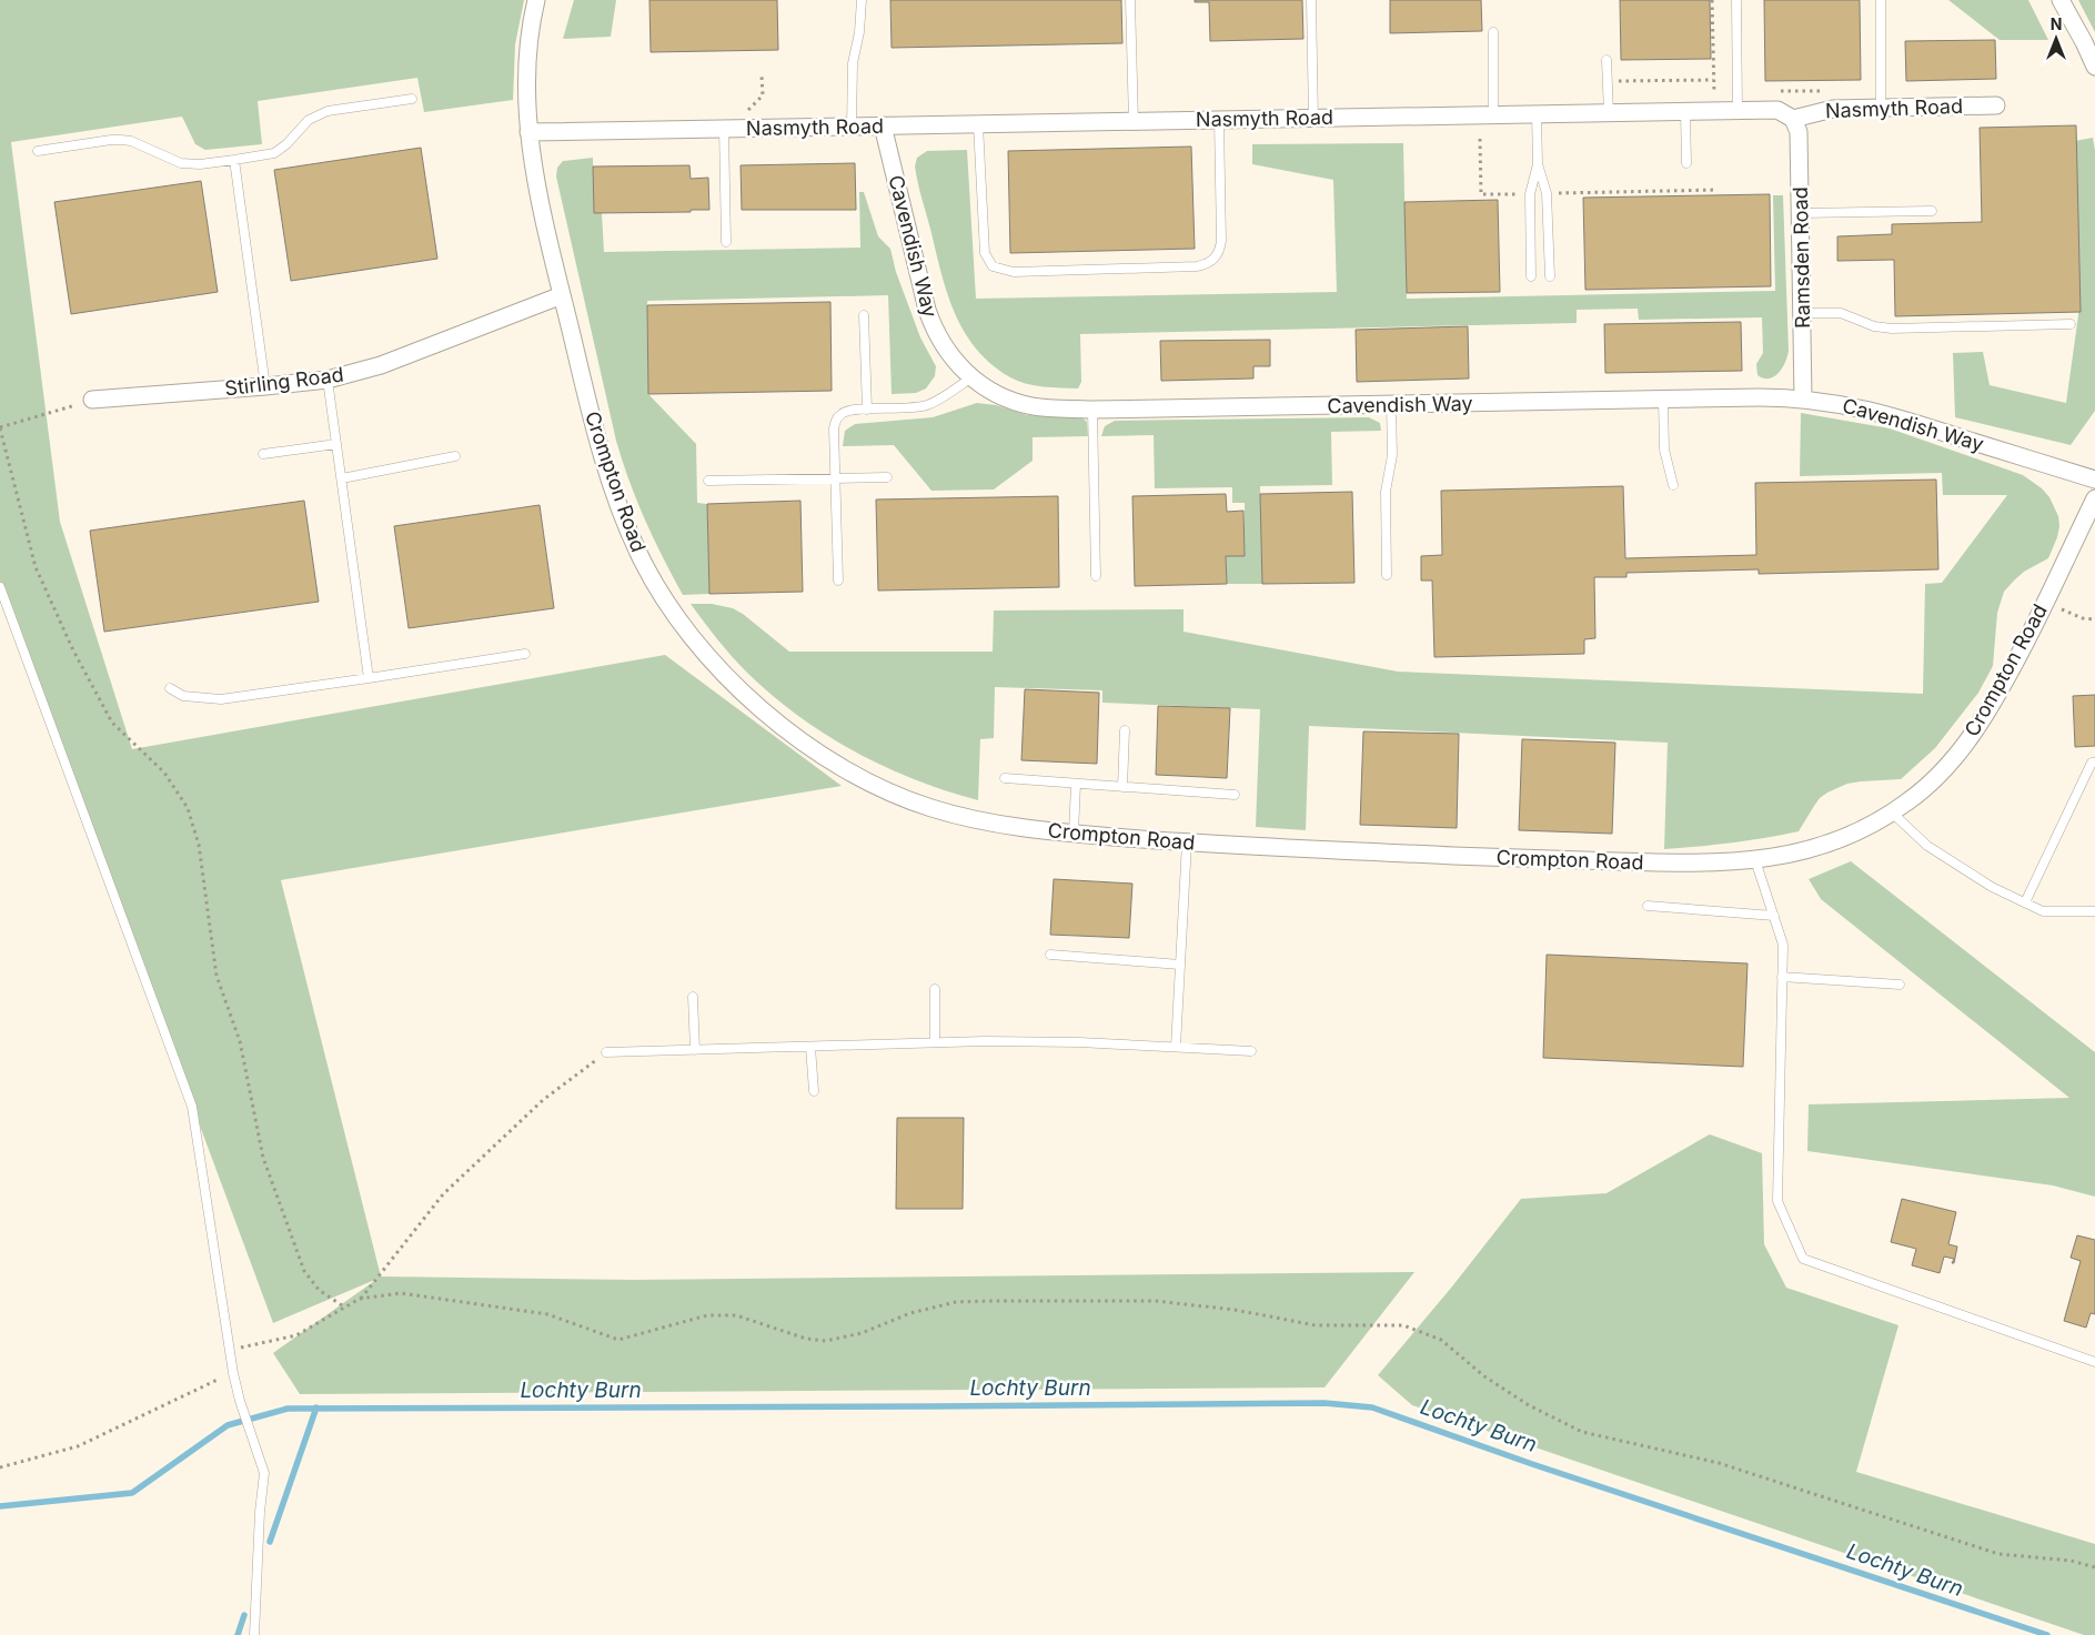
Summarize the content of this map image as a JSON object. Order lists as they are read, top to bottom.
{
  "streets": {
    "street": [
      "Nasmyth Road",
      "Cavendish Way",
      "Ramsden Road",
      "Stirling Road",
      "Crompton Road"
    ]
  },
  "crossings": [
    ["Nasmyth Road", "Cavendish Way"],
    ["Nasmyth Road", "Ramsden Road"],
    ["Nasmyth Road", "Crompton Road"],
    ["Cavendish Way", "Ramsden Road"],
    ["Stirling Road", "Crompton Road"]
  ],
  "water": ["Lochty Burn"],
  "north": "top"
}
